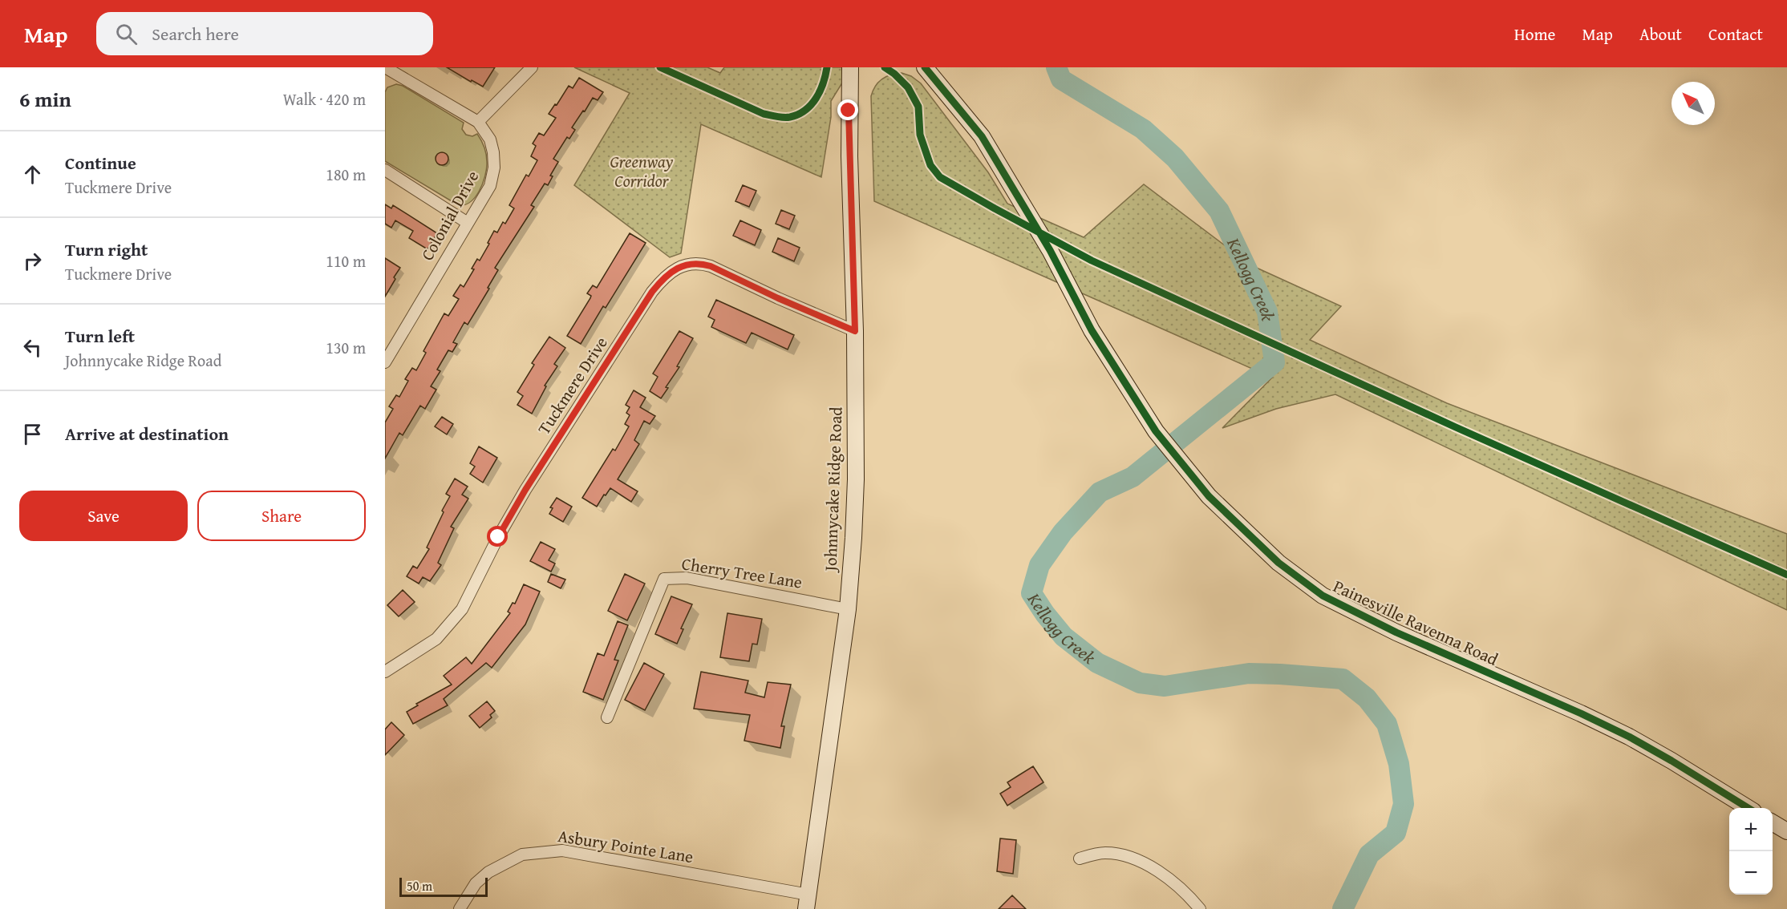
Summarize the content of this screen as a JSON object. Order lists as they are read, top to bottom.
{
  "streets": {
    "street": [
      "Colonial Drive",
      "Tuckmere Drive",
      "Johnnycake Ridge Road",
      "Cherry Tree Lane",
      "Painesville Ravenna Road",
      "Asbury Pointe Lane"
    ]
  },
  "crossings": [
    ["Tuckmere Drive", "Johnnycake Ridge Road"],
    ["Johnnycake Ridge Road", "Cherry Tree Lane"],
    ["Johnnycake Ridge Road", "Asbury Pointe Lane"]
  ],
  "water": ["Kellogg Creek"],
  "parks": ["Greenway Corridor"],
  "scale_bar": "50 m",
  "north": "top left",
  "page": {
    "header": "Map",
    "search": "Search here",
    "nav": [
      "Home",
      "Map",
      "About",
      "Contact"
    ],
    "heading": ["6 min", "Walk · 420 m"],
    "list": [
      ["Continue", "Tuckmere Drive", "180 m"],
      ["Turn right", "Tuckmere Drive", "110 m"],
      ["Turn left", "Johnnycake Ridge Road", "130 m"],
      "Arrive at destination"
    ],
    "buttons": ["Save", "Share"],
    "map_buttons": ["+", "−"],
    "scale": "50 m"
  }
}
